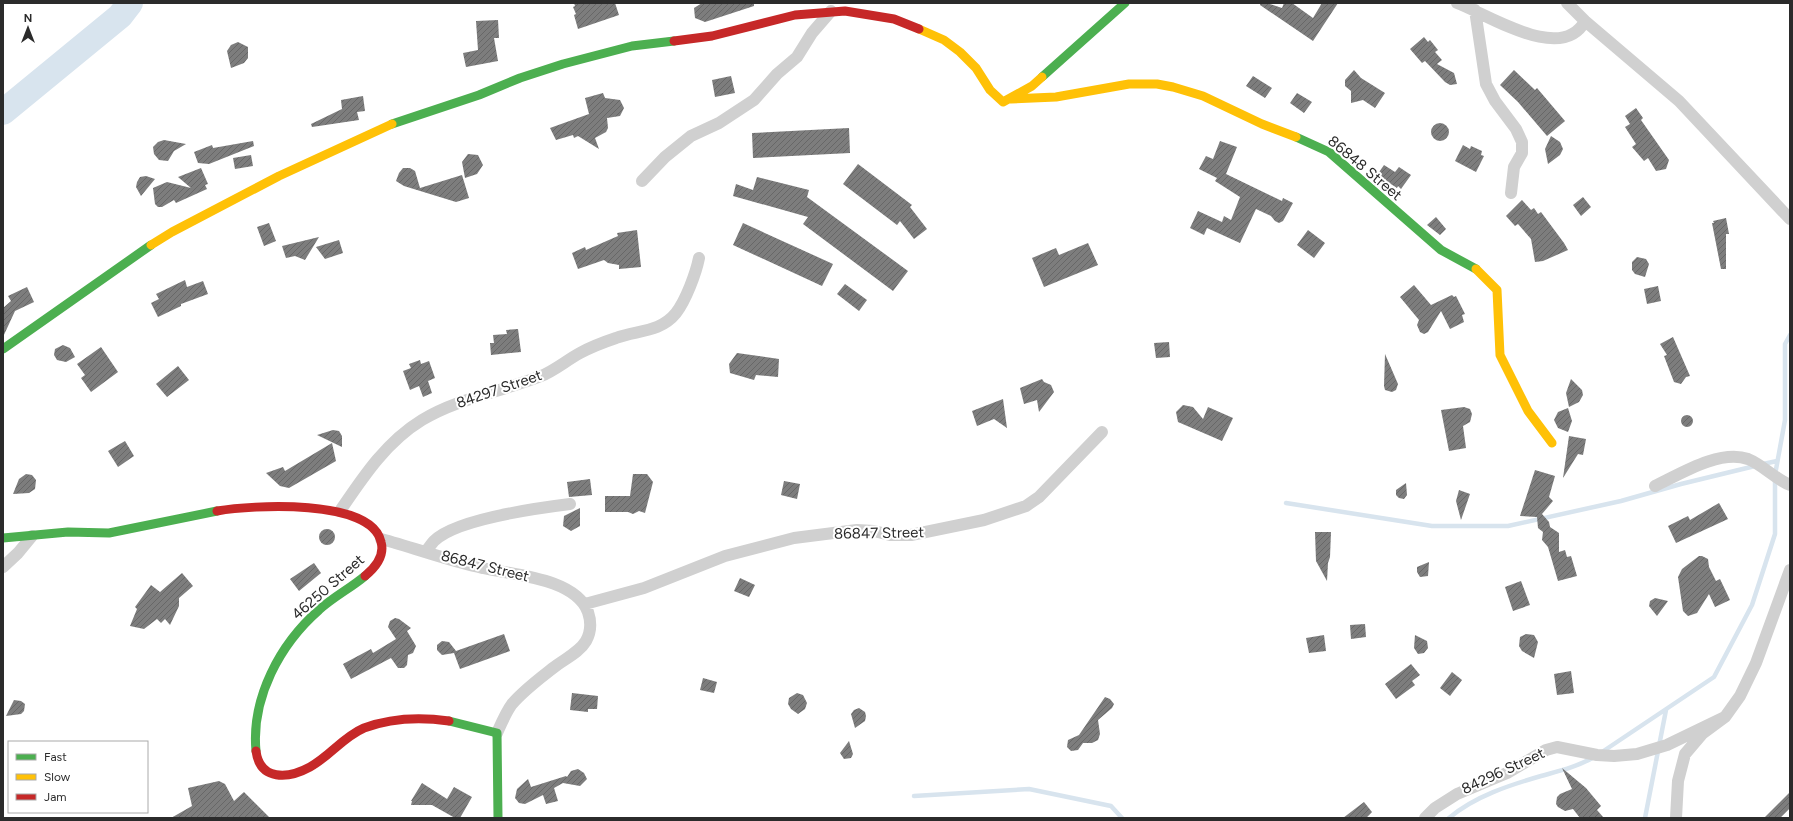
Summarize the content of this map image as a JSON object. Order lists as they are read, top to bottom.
{
  "streets": {
    "street": [
      "86848 Street",
      "84297 Street",
      "86847 Street",
      "46250 Street",
      "84296 Street"
    ]
  },
  "crossings": [
    ["86847 Street", "46250 Street"]
  ],
  "legend": ["Fast", "Slow", "Jam"],
  "north": "top"
}
